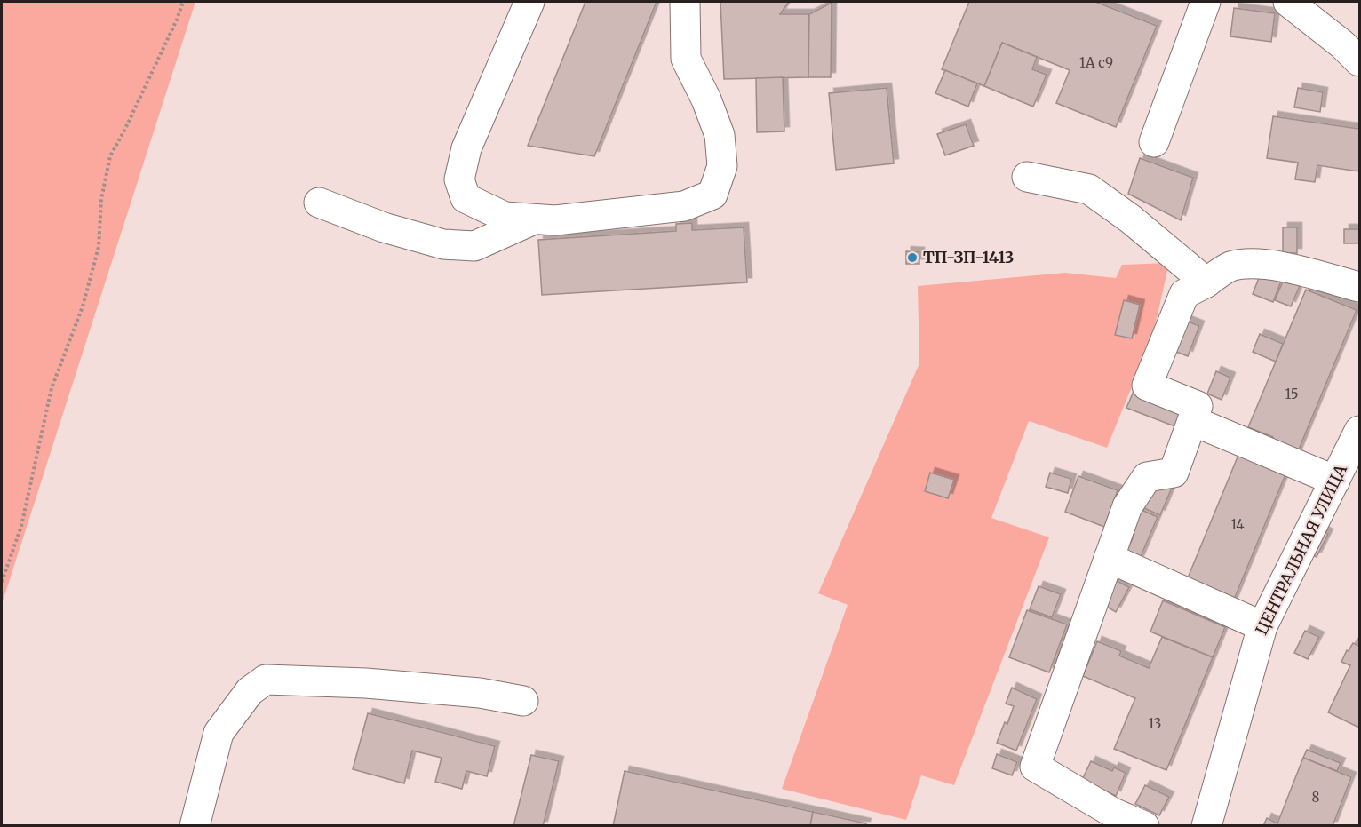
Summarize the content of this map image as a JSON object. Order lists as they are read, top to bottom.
{
  "streets": {
    "street": ["ЦЕНТРАЛЬНАЯ УЛИЦА"]
  },
  "places": ["ТП-ЗП-1413"],
  "house_numbers": [
    "1А с9",
    "15",
    "14",
    "13",
    "8"
  ]
}
